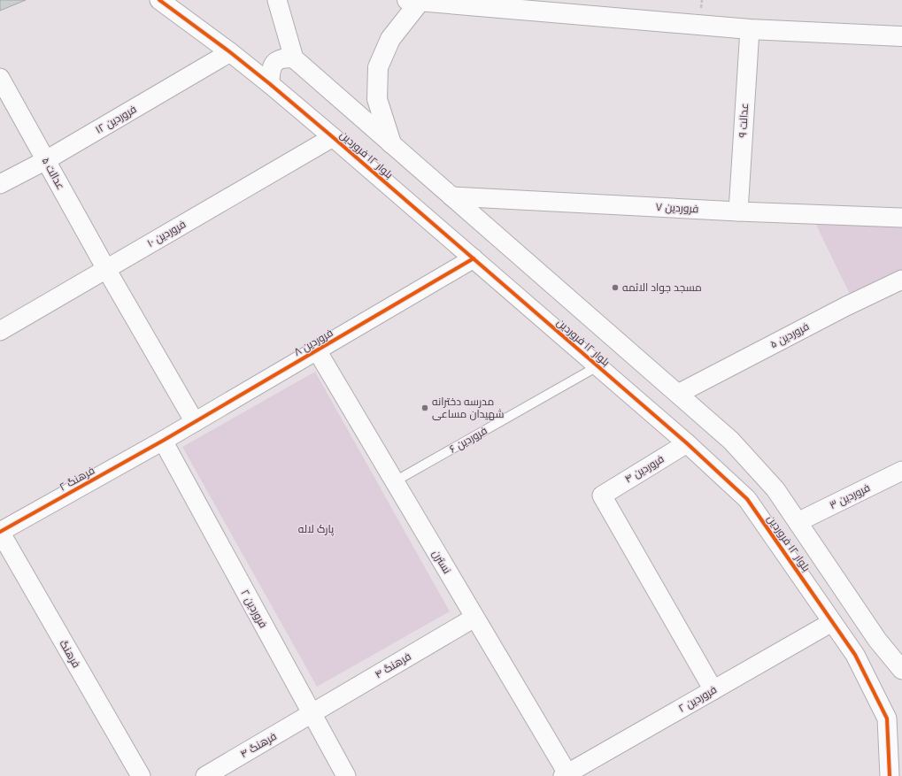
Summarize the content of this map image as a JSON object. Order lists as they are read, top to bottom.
{
  "streets": {
    "street": [
      "فروردین ۱۲",
      "عدالت ۹",
      "بلوار ۱۲ فروردین",
      "عدالت ۵",
      "فروردین ۷",
      "فروردین ۱۰",
      "فروردین ۵",
      "فروردین ۸",
      "فروردین ۴",
      "فرهنگ ۲",
      "فروردین ۳",
      "نسترن",
      "فروردین ۲",
      "فرهنگ",
      "۴ فرهنگ",
      "فرهنگ ۴"
    ],
    "lane": ["فروردین ۶"]
  },
  "crossings": [
    ["فروردین ۱۲", "بلوار ۱۲ فروردین"],
    ["فروردین ۱۲", "عدالت ۵"],
    ["عدالت ۹", "فروردین ۷"],
    ["بلوار ۱۲ فروردین", "فروردین ۷"],
    ["بلوار ۱۲ فروردین", "فروردین ۱۰"],
    ["بلوار ۱۲ فروردین", "فروردین ۵"],
    ["بلوار ۱۲ فروردین", "فروردین ۸"],
    ["بلوار ۱۲ فروردین", "فروردین ۶"],
    ["بلوار ۱۲ فروردین", "فروردین ۴"],
    ["بلوار ۱۲ فروردین", "فروردین ۳"],
    ["بلوار ۱۲ فروردین", "فروردین ۲"],
    ["عدالت ۵", "فروردین ۱۰"],
    ["عدالت ۵", "فروردین ۸"],
    ["فروردین ۸", "فرهنگ ۲"],
    ["فروردین ۸", "نسترن"],
    ["فروردین ۸", "فروردین ۲"],
    ["فروردین ۶", "نسترن"],
    ["فروردین ۴", "فروردین ۲"],
    ["فرهنگ ۲", "فروردین ۲"],
    ["فرهنگ ۲", "فرهنگ"],
    ["نسترن", "فروردین ۲"],
    ["نسترن", "۴ فرهنگ"],
    ["فروردین ۲", "۴ فرهنگ"],
    ["فروردین ۲", "فرهنگ ۴"],
    ["۴ فرهنگ", "فرهنگ ۴"]
  ],
  "parks": ["پارک لاله"],
  "places": ["مسجد جواد الائمه", "مدرسه دخترانه شهیدان مساعی"]
}
